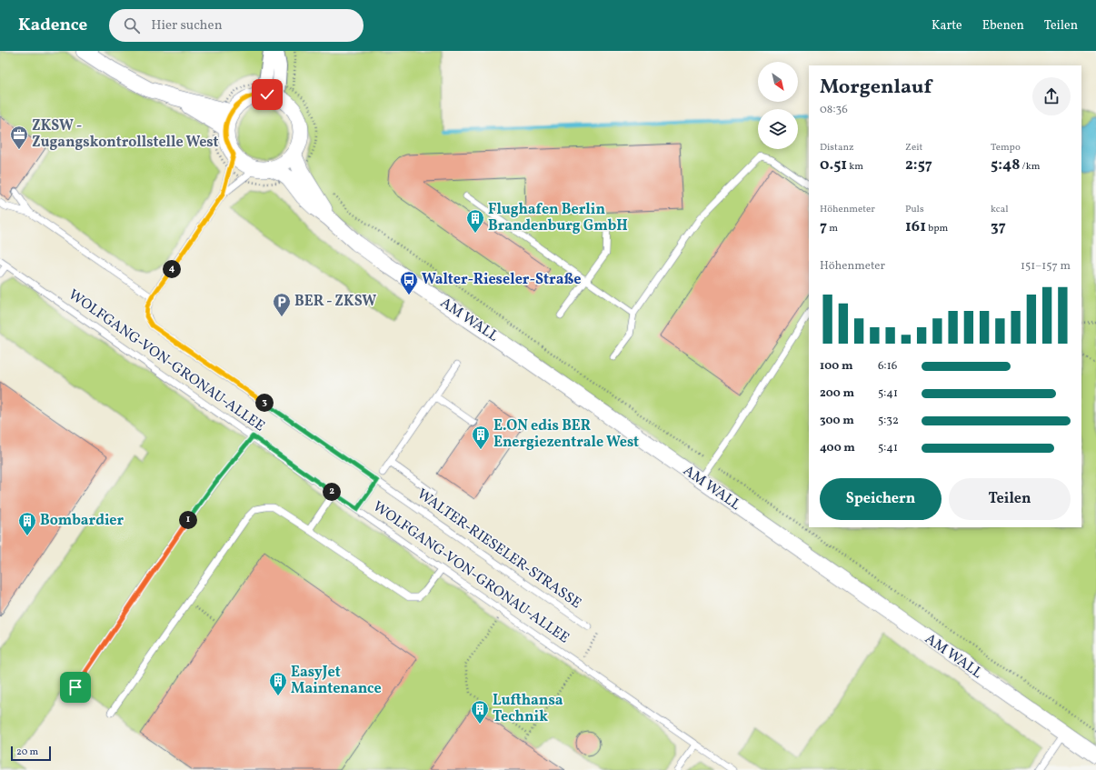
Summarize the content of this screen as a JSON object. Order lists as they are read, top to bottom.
{
  "streets": {
    "street": ["AM WALL"],
    "lane": ["WOLFGANG-VON-GRONAU-ALLEE", "WALTER-RIESELER-STRASSE"]
  },
  "crossings": [
    ["AM WALL", "WALTER-RIESELER-STRASSE"]
  ],
  "places": {
    "office": ["ZKSW - Zugangskontrollstelle West"],
    "building": [
      "Flughafen Berlin Brandenburg GmbH",
      "E.ON edis BER Energiezentrale West",
      "Bombardier",
      "EasyJet Maintenance",
      "Lufthansa Technik"
    ],
    "bus stop": ["Walter-Rieseler-Straße"],
    "parking": ["BER - ZKSW"]
  },
  "scale_bar": "20 m",
  "north": "bottom right",
  "page": {
    "header": "Kadence",
    "search": "Hier suchen",
    "nav": ["Karte", "Ebenen", "Teilen"],
    "heading": ["Morgenlauf", "08:36"],
    "stats": [
      ["Distanz", "0.51 km"],
      ["Zeit", "2:57"],
      ["Tempo", "5:48 /km"],
      ["Höhenmeter", "7 m"],
      ["Puls", "161 bpm"],
      ["kcal", "37"]
    ],
    "chart": ["Höhenmeter", "151–157 m"],
    "pins": [
      "4",
      "3",
      "2",
      "1"
    ],
    "list": [
      {
        "name": "100 m",
        "note": "6:16"
      },
      {
        "name": "200 m",
        "note": "5:41"
      },
      {
        "name": "300 m",
        "note": "5:32"
      },
      {
        "name": "400 m",
        "note": "5:41"
      }
    ],
    "buttons": ["Speichern", "Teilen"],
    "scale": "20 m"
  }
}
